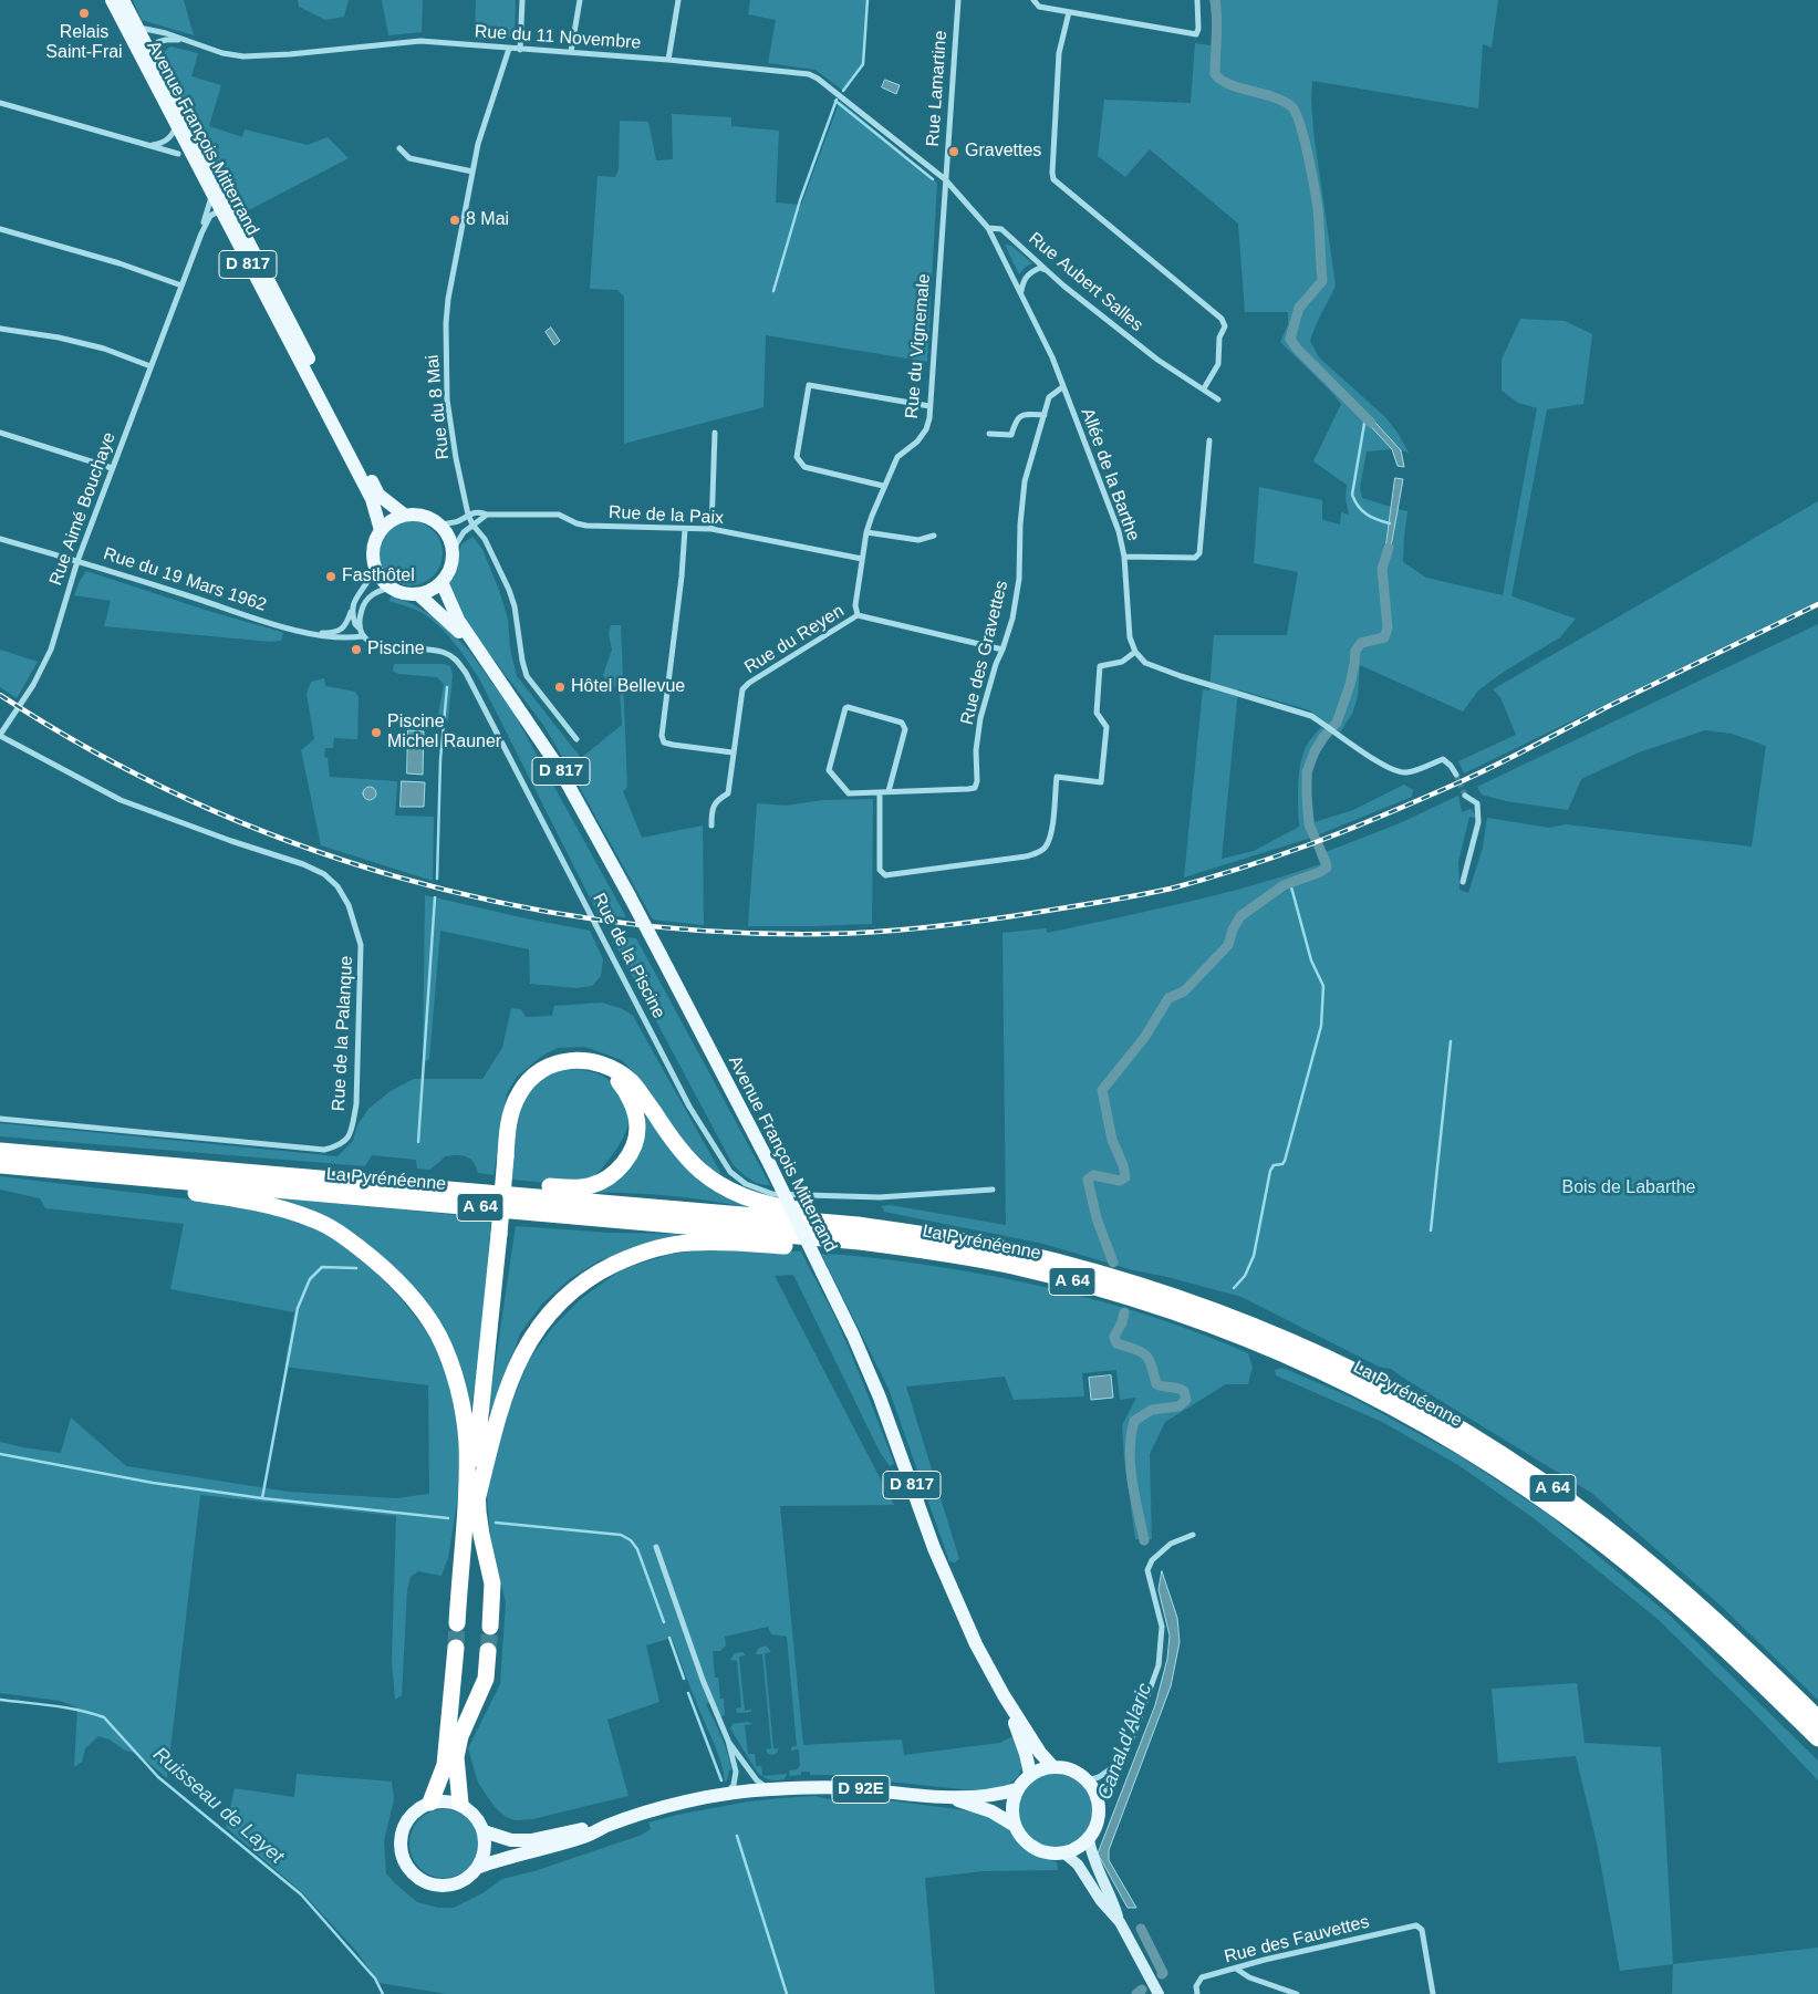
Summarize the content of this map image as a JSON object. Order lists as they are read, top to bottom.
{
  "streets": {
    "highway": ["La Pyrénéenne", "A 64"],
    "main road": ["Avenue François Mitterrand", "D 817", "D 92E"],
    "street": [
      "Rue du 11 Novembre",
      "Rue Lamartine",
      "Rue Aubert Salles",
      "Rue du Vignemale",
      "Rue du 8 Mai",
      "Allée de la Barthe",
      "Rue Aimé Bouchaye",
      "Rue de la Paix",
      "Rue du 19 Mars 1962",
      "Rue du Reyen",
      "Rue des Gravettes",
      "Rue de la Piscine",
      "Rue de la Palanque",
      "Rue des Fauvettes"
    ]
  },
  "crossings": [
    ["Rue du 11 Novembre", "Rue Lamartine"],
    ["Rue du 11 Novembre", "Avenue François Mitterrand"],
    ["Rue du 11 Novembre", "Rue Aubert Salles"],
    ["Rue du 11 Novembre", "Rue du Vignemale"],
    ["Rue du 11 Novembre", "Rue du 8 Mai"],
    ["Rue Lamartine", "Rue Aubert Salles"],
    ["Rue Lamartine", "Rue du Vignemale"],
    ["Avenue François Mitterrand", "Rue Aimé Bouchaye"],
    ["Rue Aubert Salles", "Rue du Vignemale"],
    ["Rue Aubert Salles", "Allée de la Barthe"],
    ["Rue du Vignemale", "Rue de la Paix"],
    ["Rue du Vignemale", "Rue du Reyen"],
    ["Rue du 8 Mai", "Rue de la Paix"],
    ["Allée de la Barthe", "Rue des Gravettes"],
    ["Rue Aimé Bouchaye", "Rue du 19 Mars 1962"],
    ["Rue Aimé Bouchaye", "Rue de la Palanque"],
    ["Rue du 19 Mars 1962", "Rue de la Piscine"],
    ["Rue du Reyen", "Rue des Gravettes"]
  ],
  "water": ["Canal d'Alaric", "Ruisseau de Layet"],
  "parks": ["Bois de Labarthe"],
  "places": [
    "Relais Saint-Frai",
    "Gravettes",
    "8 Mai",
    "Fasthôtel",
    "Piscine",
    "Hôtel Bellevue",
    "Piscine Michel Rauner"
  ]
}
